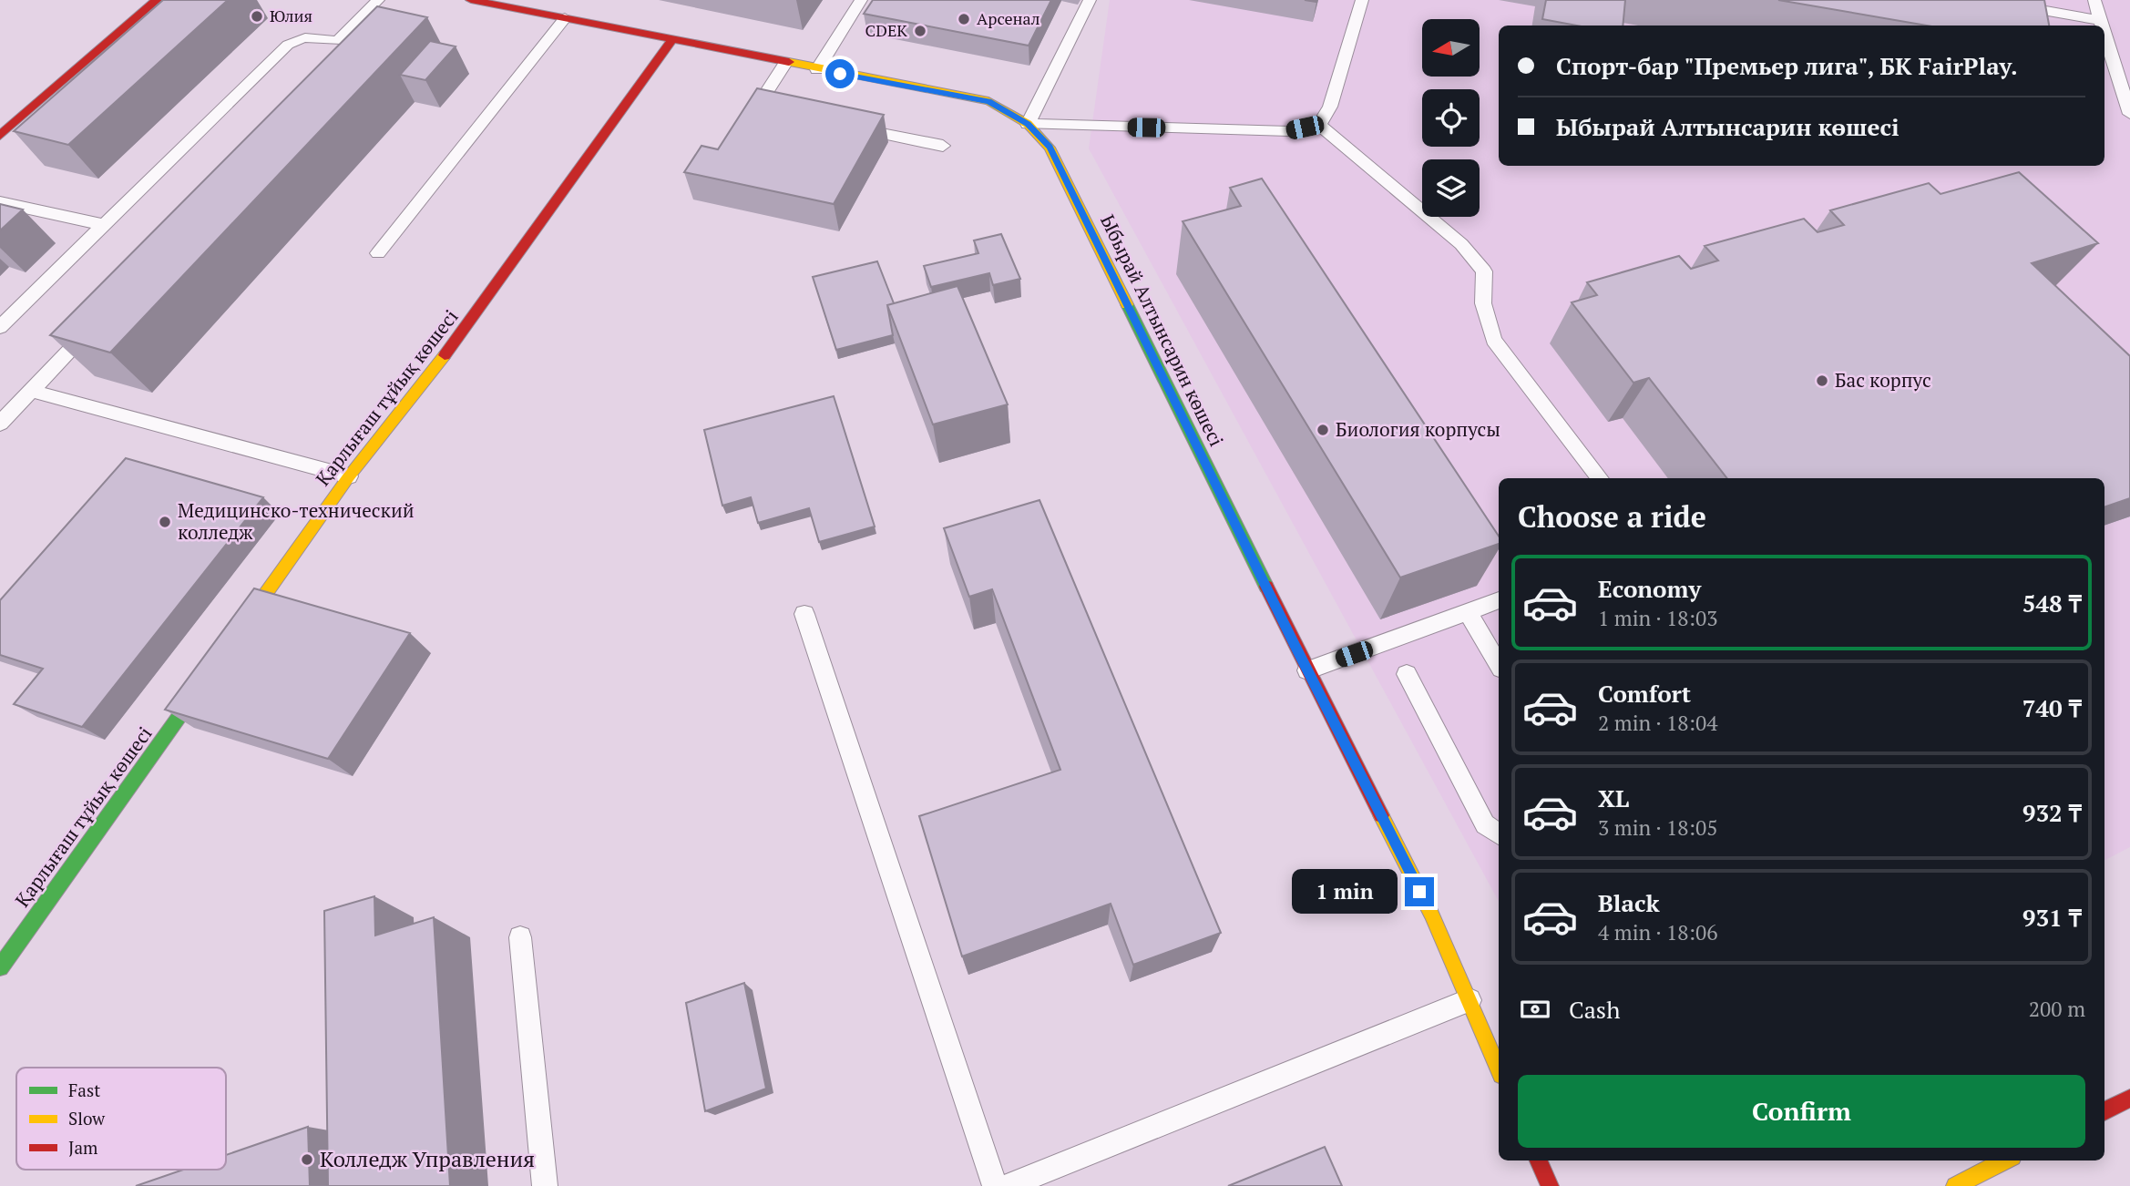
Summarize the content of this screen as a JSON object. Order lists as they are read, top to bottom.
{
  "streets": {
    "street": ["Ыбырай Алтынсарин көшесі", "Қарлығаш тұйық көшесі"]
  },
  "crossings": [
    ["Ыбырай Алтынсарин көшесі", "Қарлығаш тұйық көшесі"]
  ],
  "places": [
    "Юлия",
    "Арсенал",
    "CDEK",
    "Бас корпус",
    "Биология корпусы",
    "Медицинско-технический колледж",
    "Колледж Управления"
  ],
  "legend": ["Fast", "Slow", "Jam"],
  "north": "left",
  "page": {
    "banner": ["Спорт-бар \"Премьер лига\", БК FairPlay.", "Ыбырай Алтынсарин көшесі"],
    "heading": "Choose a ride",
    "list": [
      {
        "name": "Economy",
        "note": "1 min · 18:03",
        "value": "548 ₸"
      },
      {
        "name": "Comfort",
        "note": "2 min · 18:04",
        "value": "740 ₸"
      },
      {
        "name": "XL",
        "note": "3 min · 18:05",
        "value": "932 ₸"
      },
      {
        "name": "Black",
        "note": "4 min · 18:06",
        "value": "931 ₸"
      }
    ],
    "bubble": "1 min",
    "pay": ["Cash", "200 m"],
    "buttons": "Confirm"
  }
}
